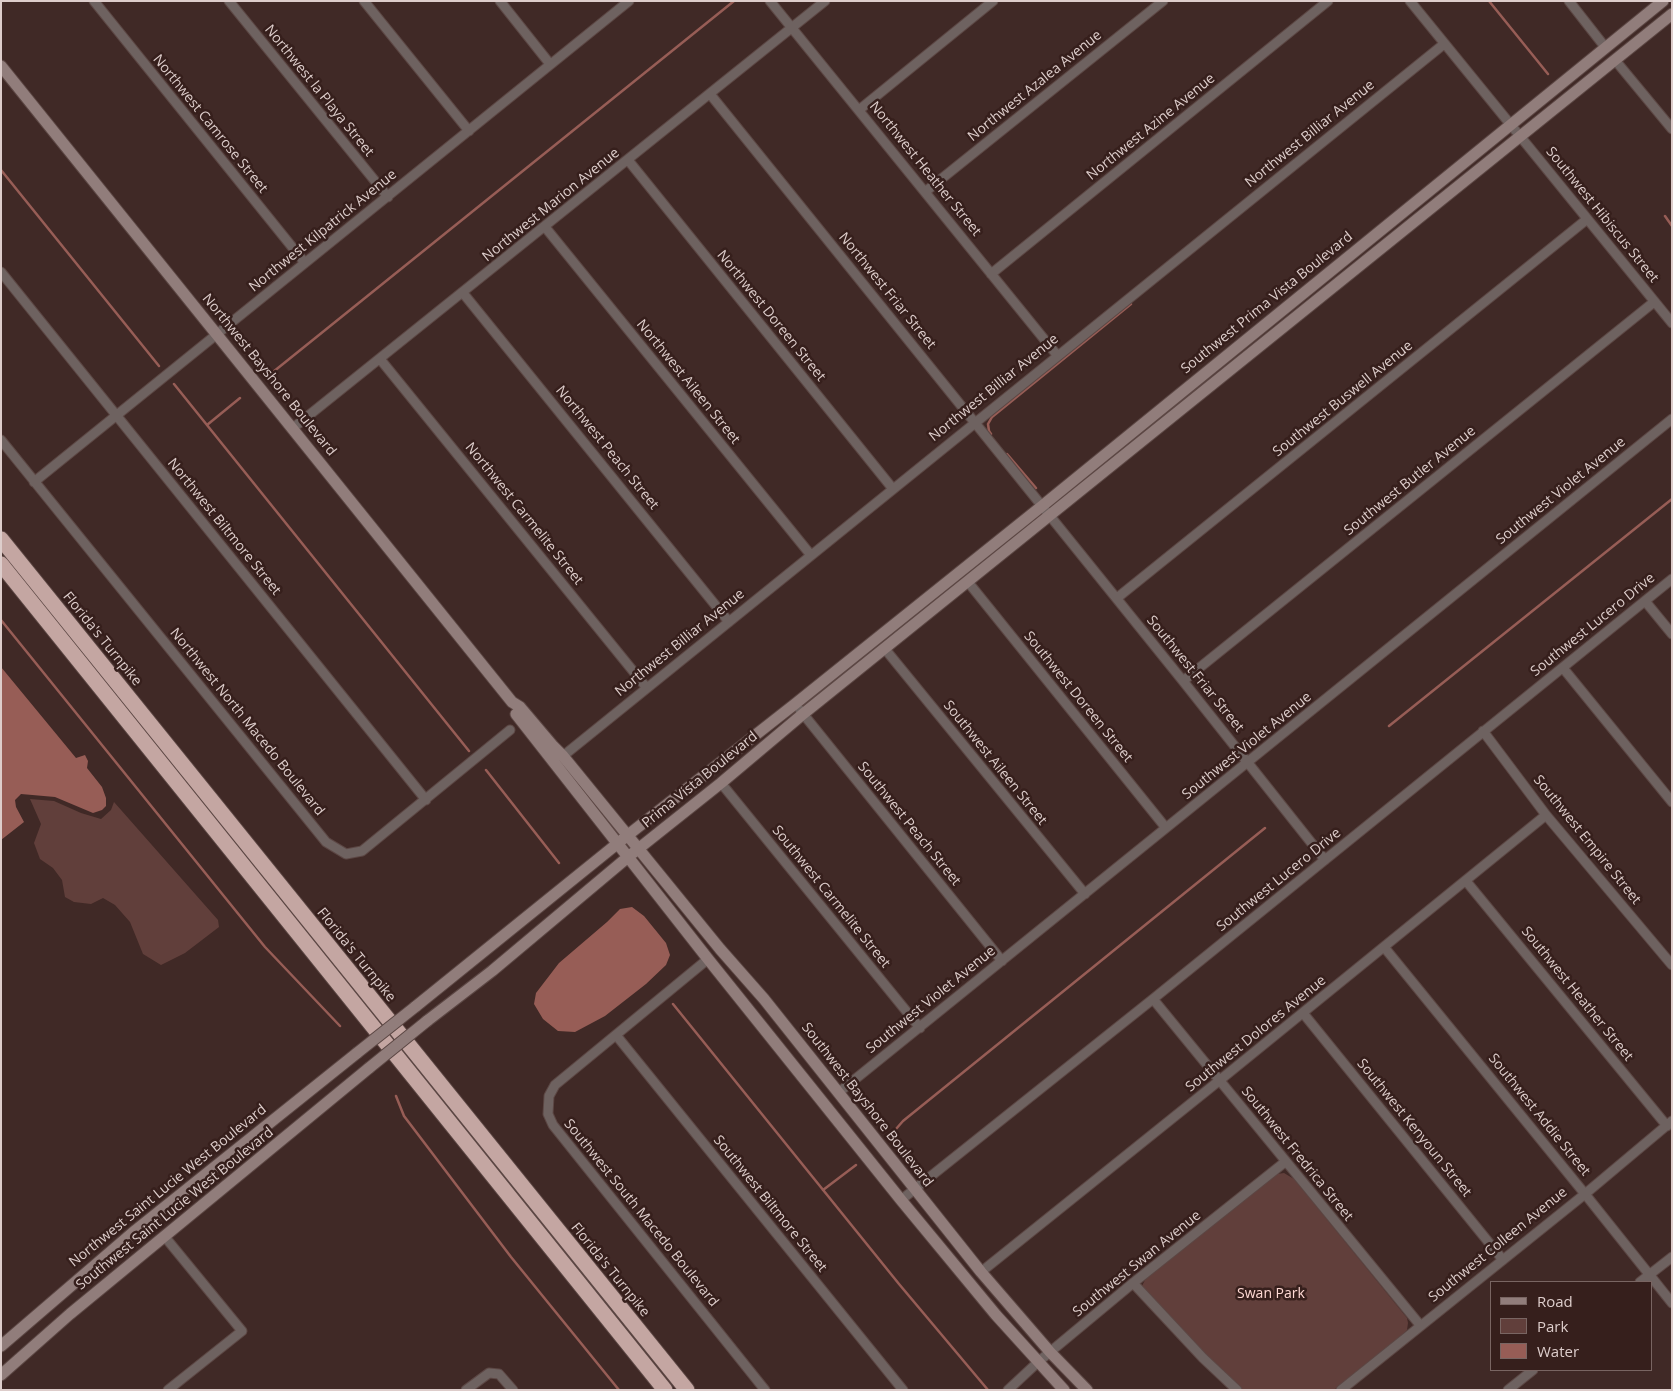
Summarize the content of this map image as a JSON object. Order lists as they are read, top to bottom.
{
  "streets": {
    "highway": ["Florida's Turnpike"],
    "main road": [
      "Southwest Prima Vista Boulevard",
      "Northwest Bayshore Boulevard",
      "Prima Vista Boulevard",
      "Southwest Bayshore Boulevard",
      "Northwest Saint Lucie West Boulevard",
      "Southwest Saint Lucie West Boulevard"
    ],
    "street": [
      "Northwest Azalea Avenue",
      "Northwest la Playa Street",
      "Northwest Camrose Street",
      "Northwest Azine Avenue",
      "Northwest Billiar Avenue",
      "Northwest Heather Street",
      "Northwest Marion Avenue",
      "Southwest Hibiscus Street",
      "Northwest Kilpatrick Avenue",
      "Northwest Friar Street",
      "Northwest Doreen Street",
      "Northwest Aileen Street",
      "Southwest Buswell Avenue",
      "Northwest Peach Street",
      "Southwest Butler Avenue",
      "Southwest Violet Avenue",
      "Northwest Carmelite Street",
      "Northwest Biltmore Street",
      "Southwest Lucero Drive",
      "Southwest Friar Street",
      "Southwest Doreen Street",
      "Northwest North Macedo Boulevard",
      "Southwest Aileen Street",
      "Southwest Peach Street",
      "Southwest Empire Street",
      "Southwest Carmelite Street",
      "Southwest Heather Street",
      "Southwest Dolores Avenue",
      "Southwest Addie Street",
      "Southwest Kenyoun Street",
      "Southwest Fredrica Street",
      "Southwest Biltmore Street",
      "Southwest South Macedo Boulevard",
      "Southwest Colleen Avenue",
      "Southwest Swan Avenue"
    ]
  },
  "crossings": [
    ["Northwest Azalea Avenue", "Northwest Heather Street"],
    ["Northwest la Playa Street", "Northwest Kilpatrick Avenue"],
    ["Northwest Camrose Street", "Northwest Kilpatrick Avenue"],
    ["Northwest Azine Avenue", "Northwest Heather Street"],
    ["Northwest Billiar Avenue", "Northwest Heather Street"],
    ["Northwest Billiar Avenue", "Southwest Hibiscus Street"],
    ["Northwest Billiar Avenue", "Northwest Friar Street"],
    ["Northwest Billiar Avenue", "Northwest Doreen Street"],
    ["Northwest Billiar Avenue", "Northwest Bayshore Boulevard"],
    ["Northwest Billiar Avenue", "Northwest Aileen Street"],
    ["Northwest Billiar Avenue", "Northwest Peach Street"],
    ["Northwest Billiar Avenue", "Northwest Carmelite Street"],
    ["Northwest Heather Street", "Northwest Marion Avenue"],
    ["Northwest Marion Avenue", "Northwest Friar Street"],
    ["Northwest Marion Avenue", "Northwest Doreen Street"],
    ["Northwest Marion Avenue", "Northwest Bayshore Boulevard"],
    ["Northwest Marion Avenue", "Northwest Aileen Street"],
    ["Northwest Marion Avenue", "Northwest Peach Street"],
    ["Northwest Marion Avenue", "Northwest Carmelite Street"],
    ["Southwest Hibiscus Street", "Southwest Prima Vista Boulevard"],
    ["Southwest Hibiscus Street", "Southwest Buswell Avenue"],
    ["Southwest Hibiscus Street", "Southwest Butler Avenue"],
    ["Northwest Kilpatrick Avenue", "Northwest Bayshore Boulevard"],
    ["Northwest Kilpatrick Avenue", "Northwest Biltmore Street"],
    ["Northwest Kilpatrick Avenue", "Northwest North Macedo Boulevard"],
    ["Northwest Friar Street", "Southwest Prima Vista Boulevard"],
    ["Northwest Friar Street", "Southwest Friar Street"],
    ["Northwest Friar Street", "Prima Vista Boulevard"],
    ["Southwest Prima Vista Boulevard", "Southwest Friar Street"],
    ["Southwest Prima Vista Boulevard", "Prima Vista Boulevard"],
    ["Northwest Bayshore Boulevard", "Prima Vista Boulevard"],
    ["Northwest Bayshore Boulevard", "Southwest Bayshore Boulevard"],
    ["Southwest Buswell Avenue", "Southwest Friar Street"],
    ["Southwest Butler Avenue", "Southwest Friar Street"],
    ["Southwest Violet Avenue", "Southwest Friar Street"],
    ["Southwest Violet Avenue", "Southwest Doreen Street"],
    ["Southwest Violet Avenue", "Southwest Aileen Street"],
    ["Southwest Violet Avenue", "Southwest Peach Street"],
    ["Southwest Violet Avenue", "Southwest Carmelite Street"],
    ["Southwest Violet Avenue", "Southwest Bayshore Boulevard"],
    ["Northwest Biltmore Street", "Northwest North Macedo Boulevard"],
    ["Southwest Lucero Drive", "Southwest Friar Street"],
    ["Southwest Lucero Drive", "Southwest Empire Street"],
    ["Southwest Lucero Drive", "Southwest Bayshore Boulevard"],
    ["Southwest Lucero Drive", "Southwest Fredrica Street"],
    ["Southwest Friar Street", "Prima Vista Boulevard"],
    ["Southwest Doreen Street", "Prima Vista Boulevard"],
    ["Southwest Aileen Street", "Prima Vista Boulevard"],
    ["Prima Vista Boulevard", "Southwest Peach Street"],
    ["Prima Vista Boulevard", "Southwest Carmelite Street"],
    ["Prima Vista Boulevard", "Southwest Bayshore Boulevard"],
    ["Prima Vista Boulevard", "Northwest Saint Lucie West Boulevard"],
    ["Prima Vista Boulevard", "Southwest Saint Lucie West Boulevard"],
    ["Southwest Empire Street", "Southwest Dolores Avenue"],
    ["Southwest Heather Street", "Southwest Dolores Avenue"],
    ["Southwest Heather Street", "Southwest Colleen Avenue"],
    ["Southwest Dolores Avenue", "Southwest Bayshore Boulevard"],
    ["Southwest Dolores Avenue", "Southwest Addie Street"],
    ["Southwest Dolores Avenue", "Southwest Kenyoun Street"],
    ["Southwest Dolores Avenue", "Southwest Fredrica Street"],
    ["Southwest Bayshore Boulevard", "Southwest Swan Avenue"],
    ["Southwest Addie Street", "Southwest Colleen Avenue"],
    ["Southwest Kenyoun Street", "Southwest Colleen Avenue"],
    ["Southwest Fredrica Street", "Southwest Colleen Avenue"],
    ["Southwest Fredrica Street", "Southwest Swan Avenue"],
    ["Southwest Biltmore Street", "Southwest South Macedo Boulevard"]
  ],
  "parks": ["Swan Park"],
  "legend": ["Road", "Park", "Water"]
}
